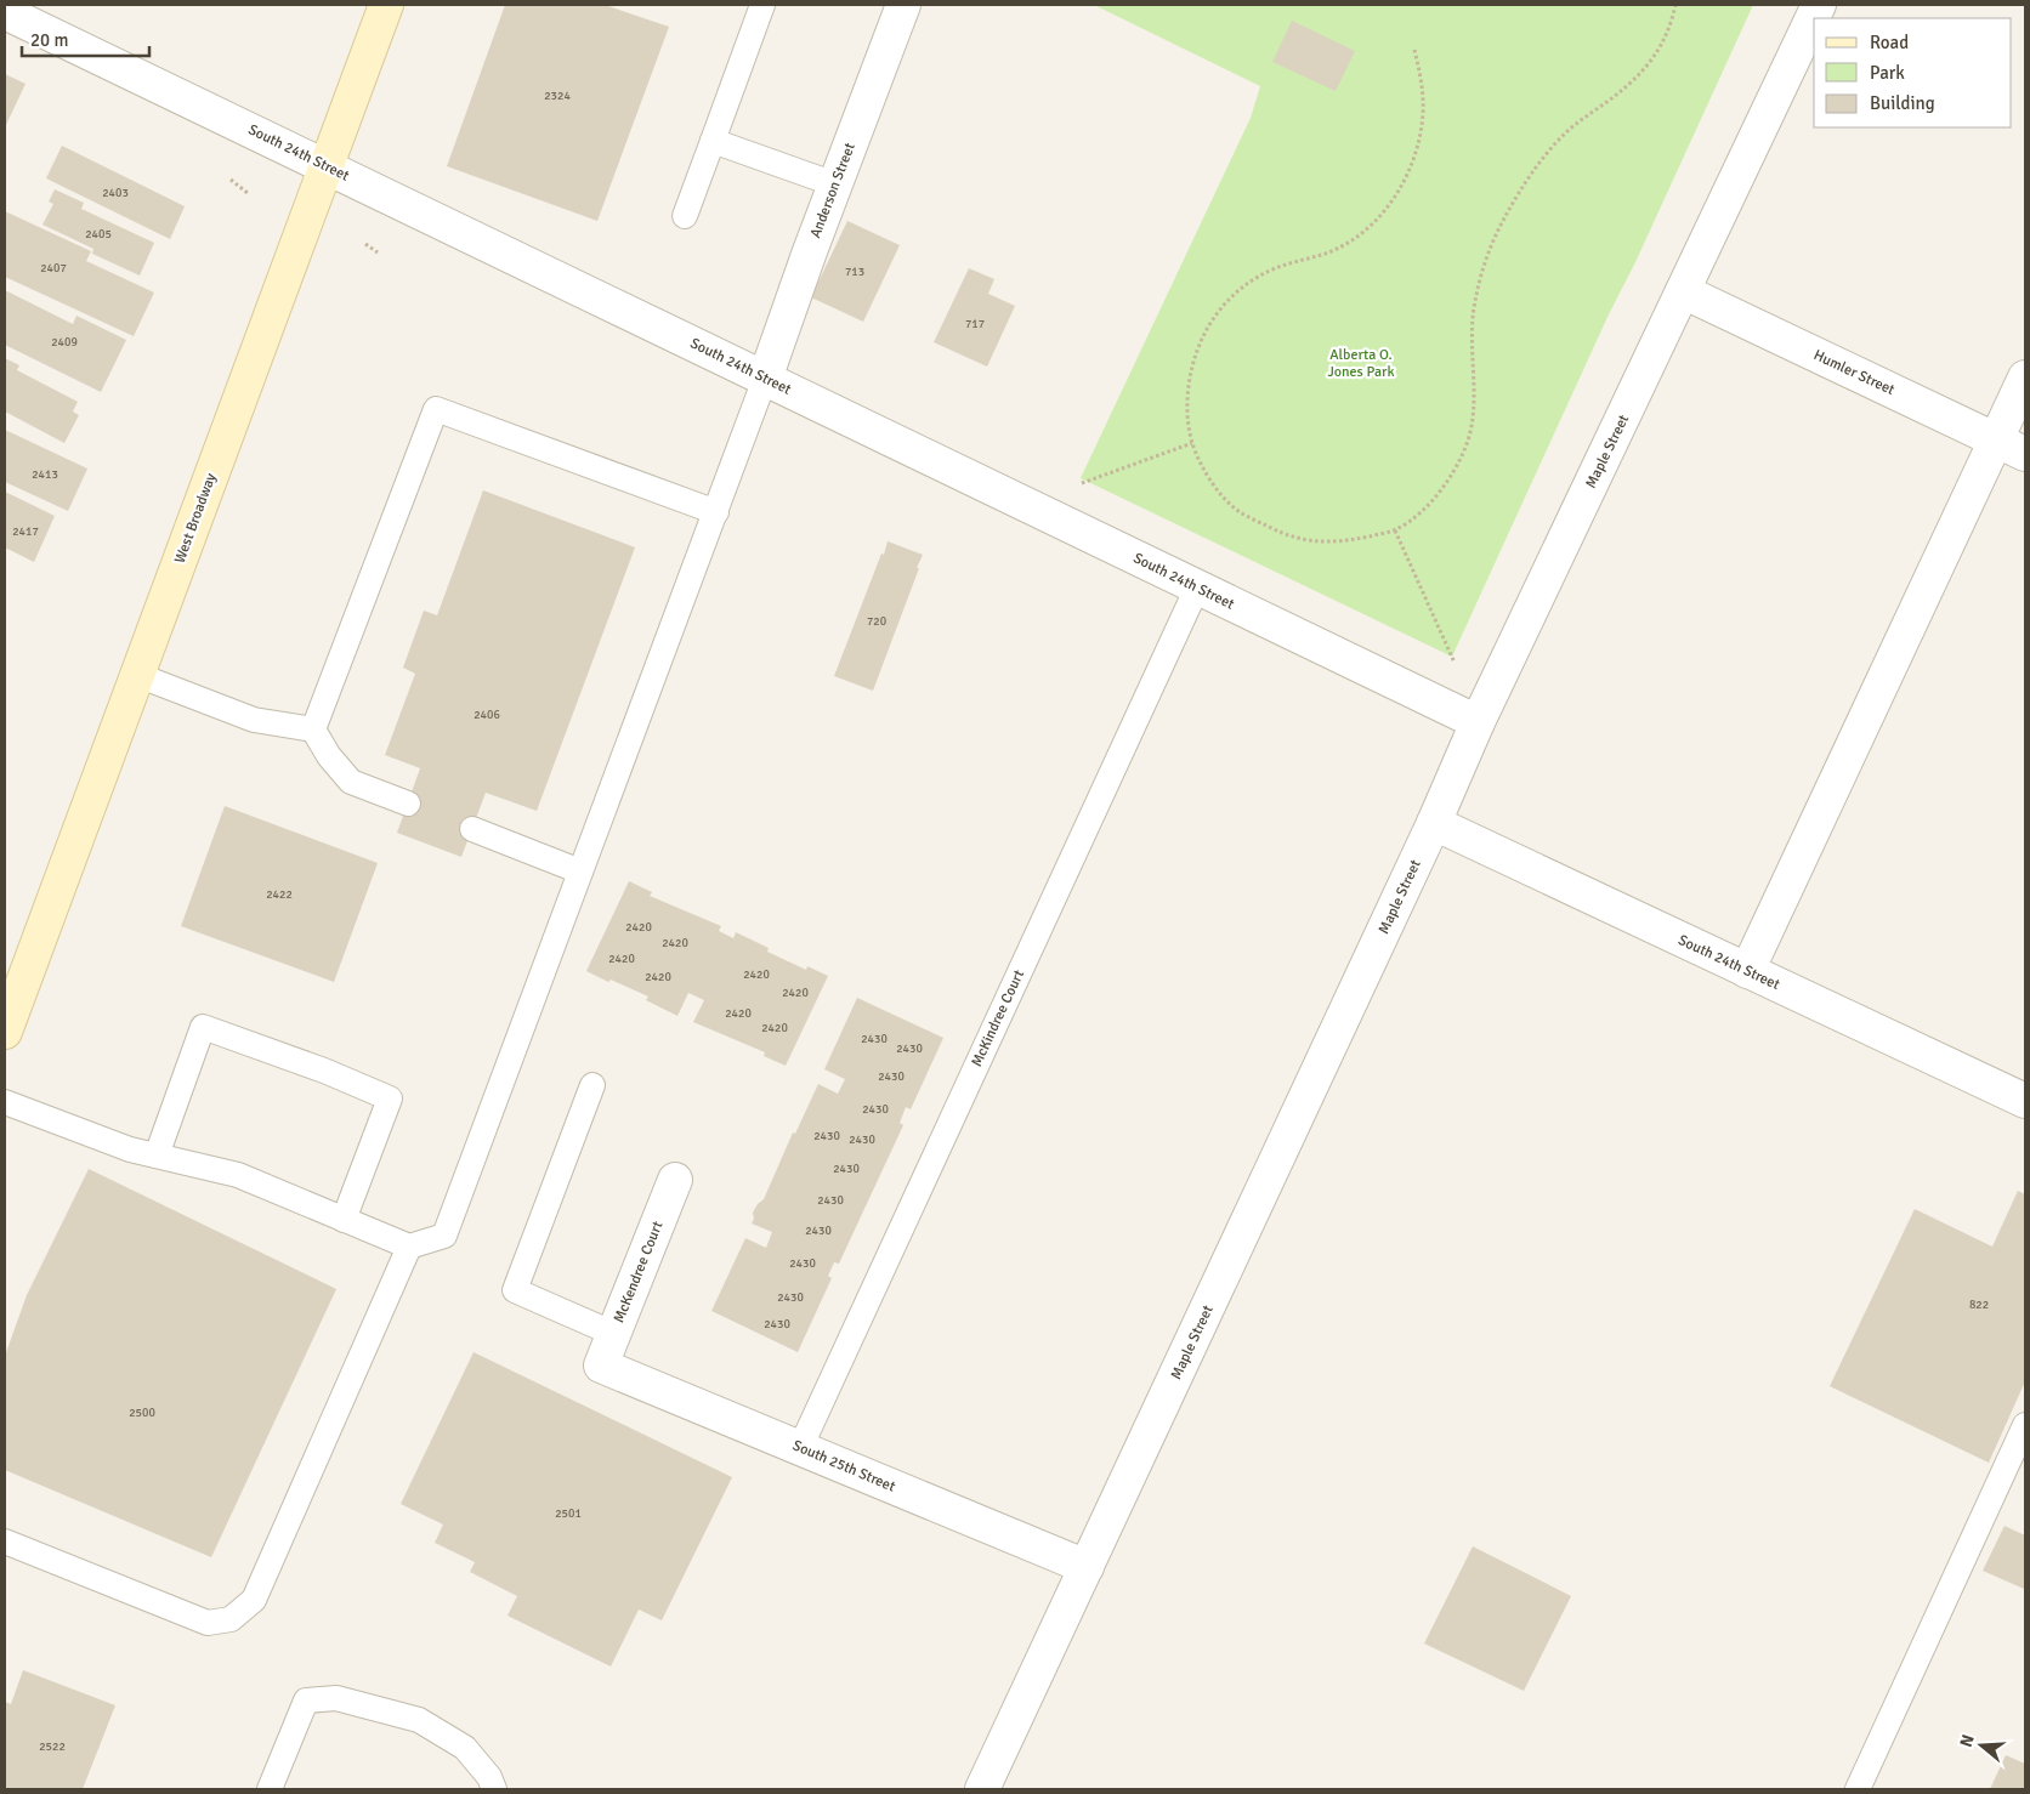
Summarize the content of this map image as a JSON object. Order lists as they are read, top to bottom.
{
  "streets": {
    "street": [
      "South 24th Street",
      "Anderson Street",
      "Humler Street",
      "Maple Street",
      "West Broadway",
      "McKendree Court",
      "South 25th Street"
    ],
    "lane": ["McKindree Court"]
  },
  "crossings": [
    ["South 24th Street", "Anderson Street"],
    ["South 24th Street", "Maple Street"],
    ["South 24th Street", "West Broadway"],
    ["South 24th Street", "McKindree Court"],
    ["Humler Street", "Maple Street"],
    ["Maple Street", "South 25th Street"],
    ["McKindree Court", "South 25th Street"],
    ["McKendree Court", "South 25th Street"]
  ],
  "parks": ["Alberta O. Jones Park"],
  "house_numbers": [
    "2324",
    "2403",
    "2405",
    "2407",
    "713",
    "717",
    "2409",
    "2413",
    "2417",
    "720",
    "2406",
    "2422",
    "2420",
    "2420",
    "2420",
    "2420",
    "2420",
    "2420",
    "2420",
    "2420",
    "2430",
    "2430",
    "2430",
    "2430",
    "2430",
    "2430",
    "2430",
    "2430",
    "2430",
    "2430",
    "2430",
    "822",
    "2430",
    "2500",
    "2501",
    "2522"
  ],
  "legend": ["Road", "Park", "Building"],
  "scale_bar": "20 m",
  "north": "left"
}
